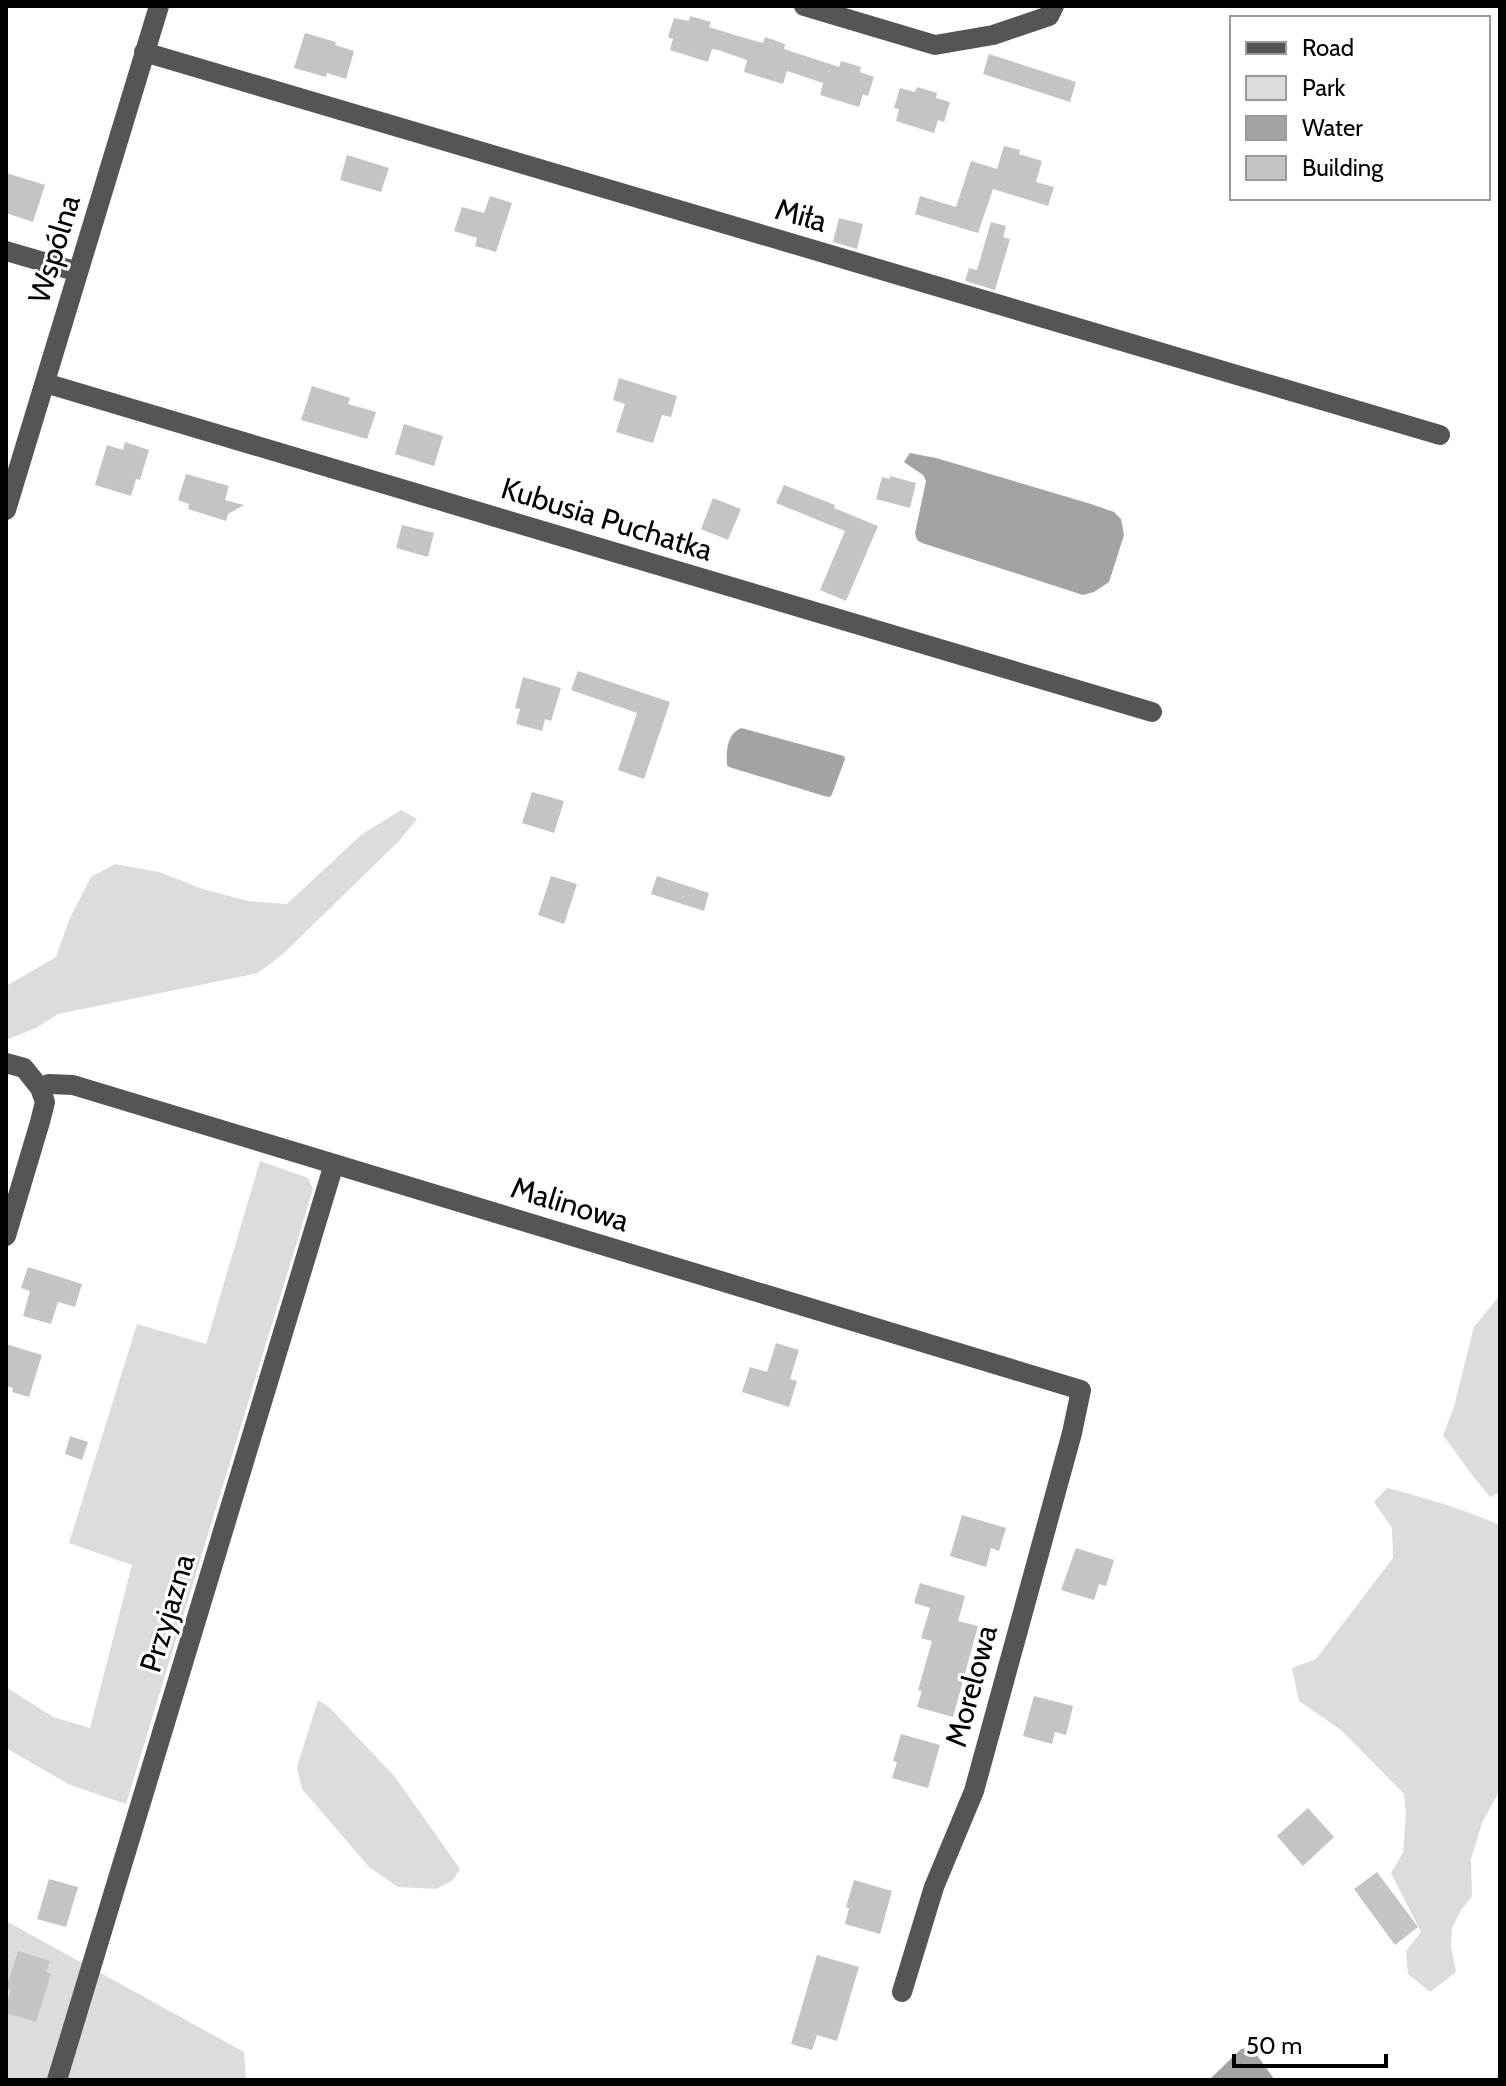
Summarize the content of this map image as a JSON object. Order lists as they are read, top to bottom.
{
  "streets": {
    "street": [
      "Miła",
      "Wspólna",
      "Kubusia Puchatka",
      "Malinowa",
      "Przyjazna",
      "Morelowa"
    ]
  },
  "crossings": [
    ["Miła", "Wspólna"],
    ["Wspólna", "Kubusia Puchatka"],
    ["Malinowa", "Przyjazna"],
    ["Malinowa", "Morelowa"]
  ],
  "legend": [
    "Road",
    "Park",
    "Water",
    "Building"
  ],
  "scale_bar": "50 m"
}
